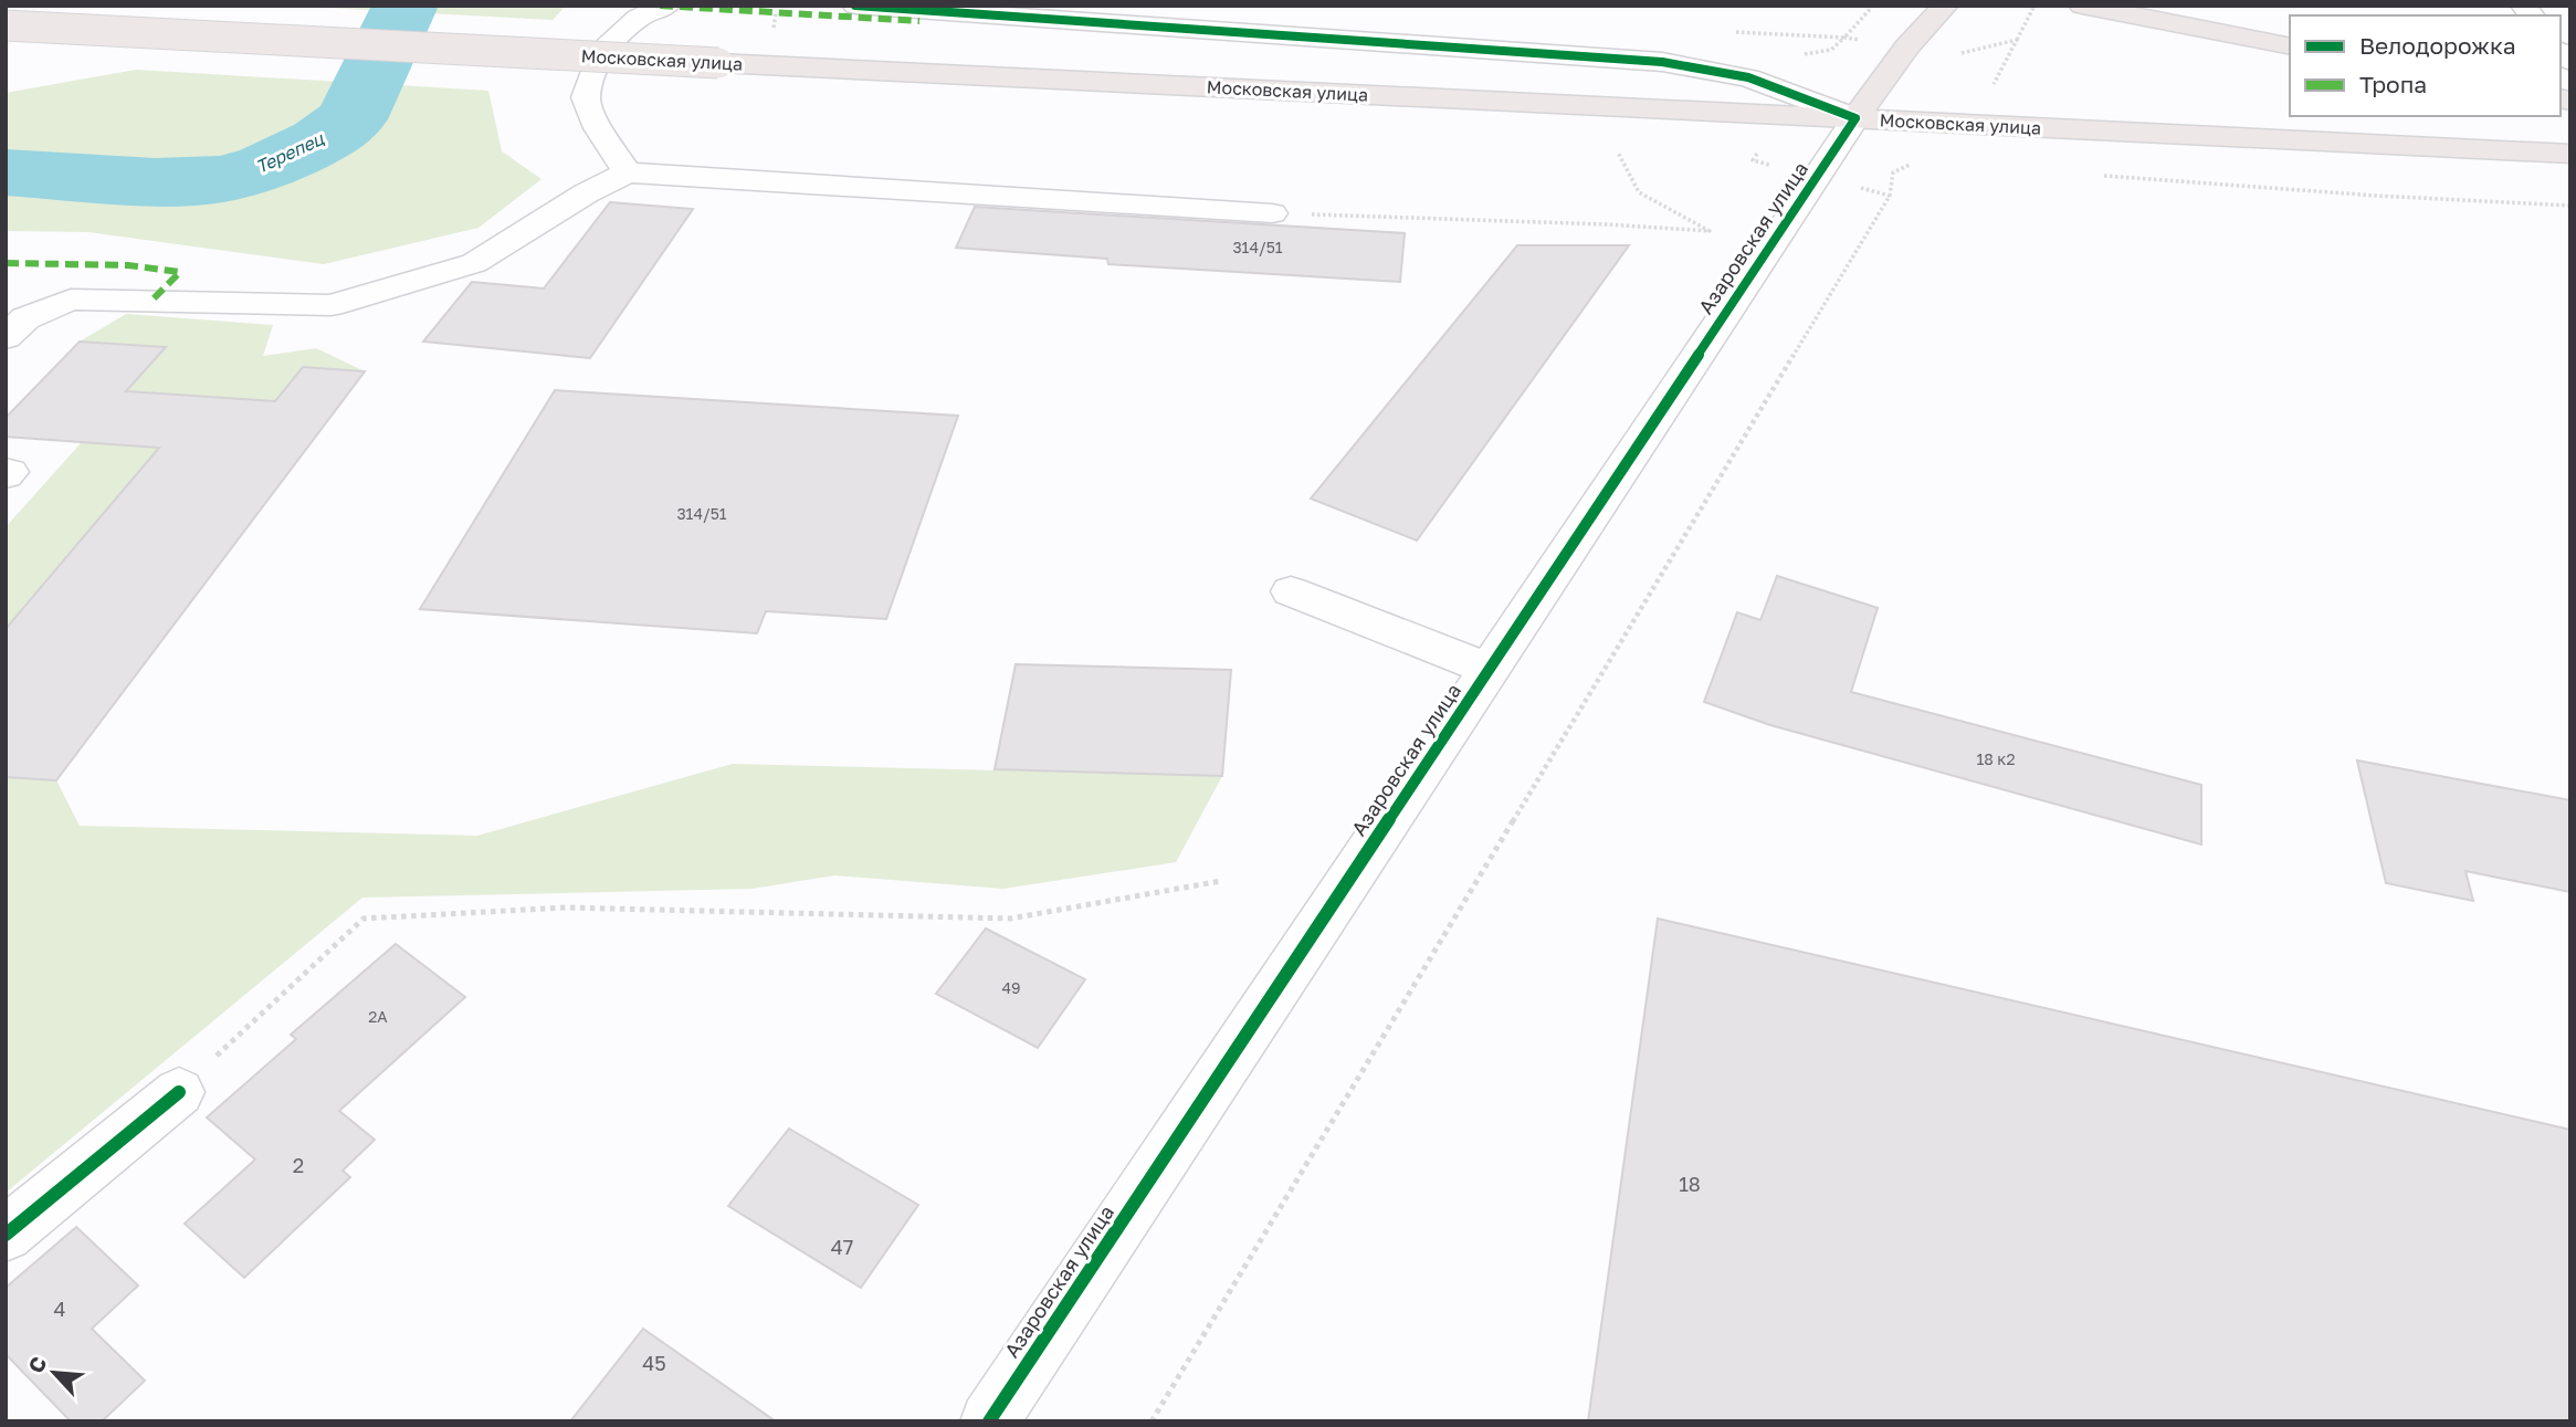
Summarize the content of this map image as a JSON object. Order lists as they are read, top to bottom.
{
  "streets": {
    "main road": ["Московская улица", "Азаровская улица"]
  },
  "crossings": [
    ["Московская улица", "Азаровская улица"]
  ],
  "water": ["Терепец"],
  "house_numbers": [
    "314/51",
    "314/51",
    "18 к2",
    "49",
    "2А",
    "2",
    "18",
    "47",
    "4",
    "45"
  ],
  "legend": ["Велодорожка", "Тропа"],
  "north": "top left"
}
